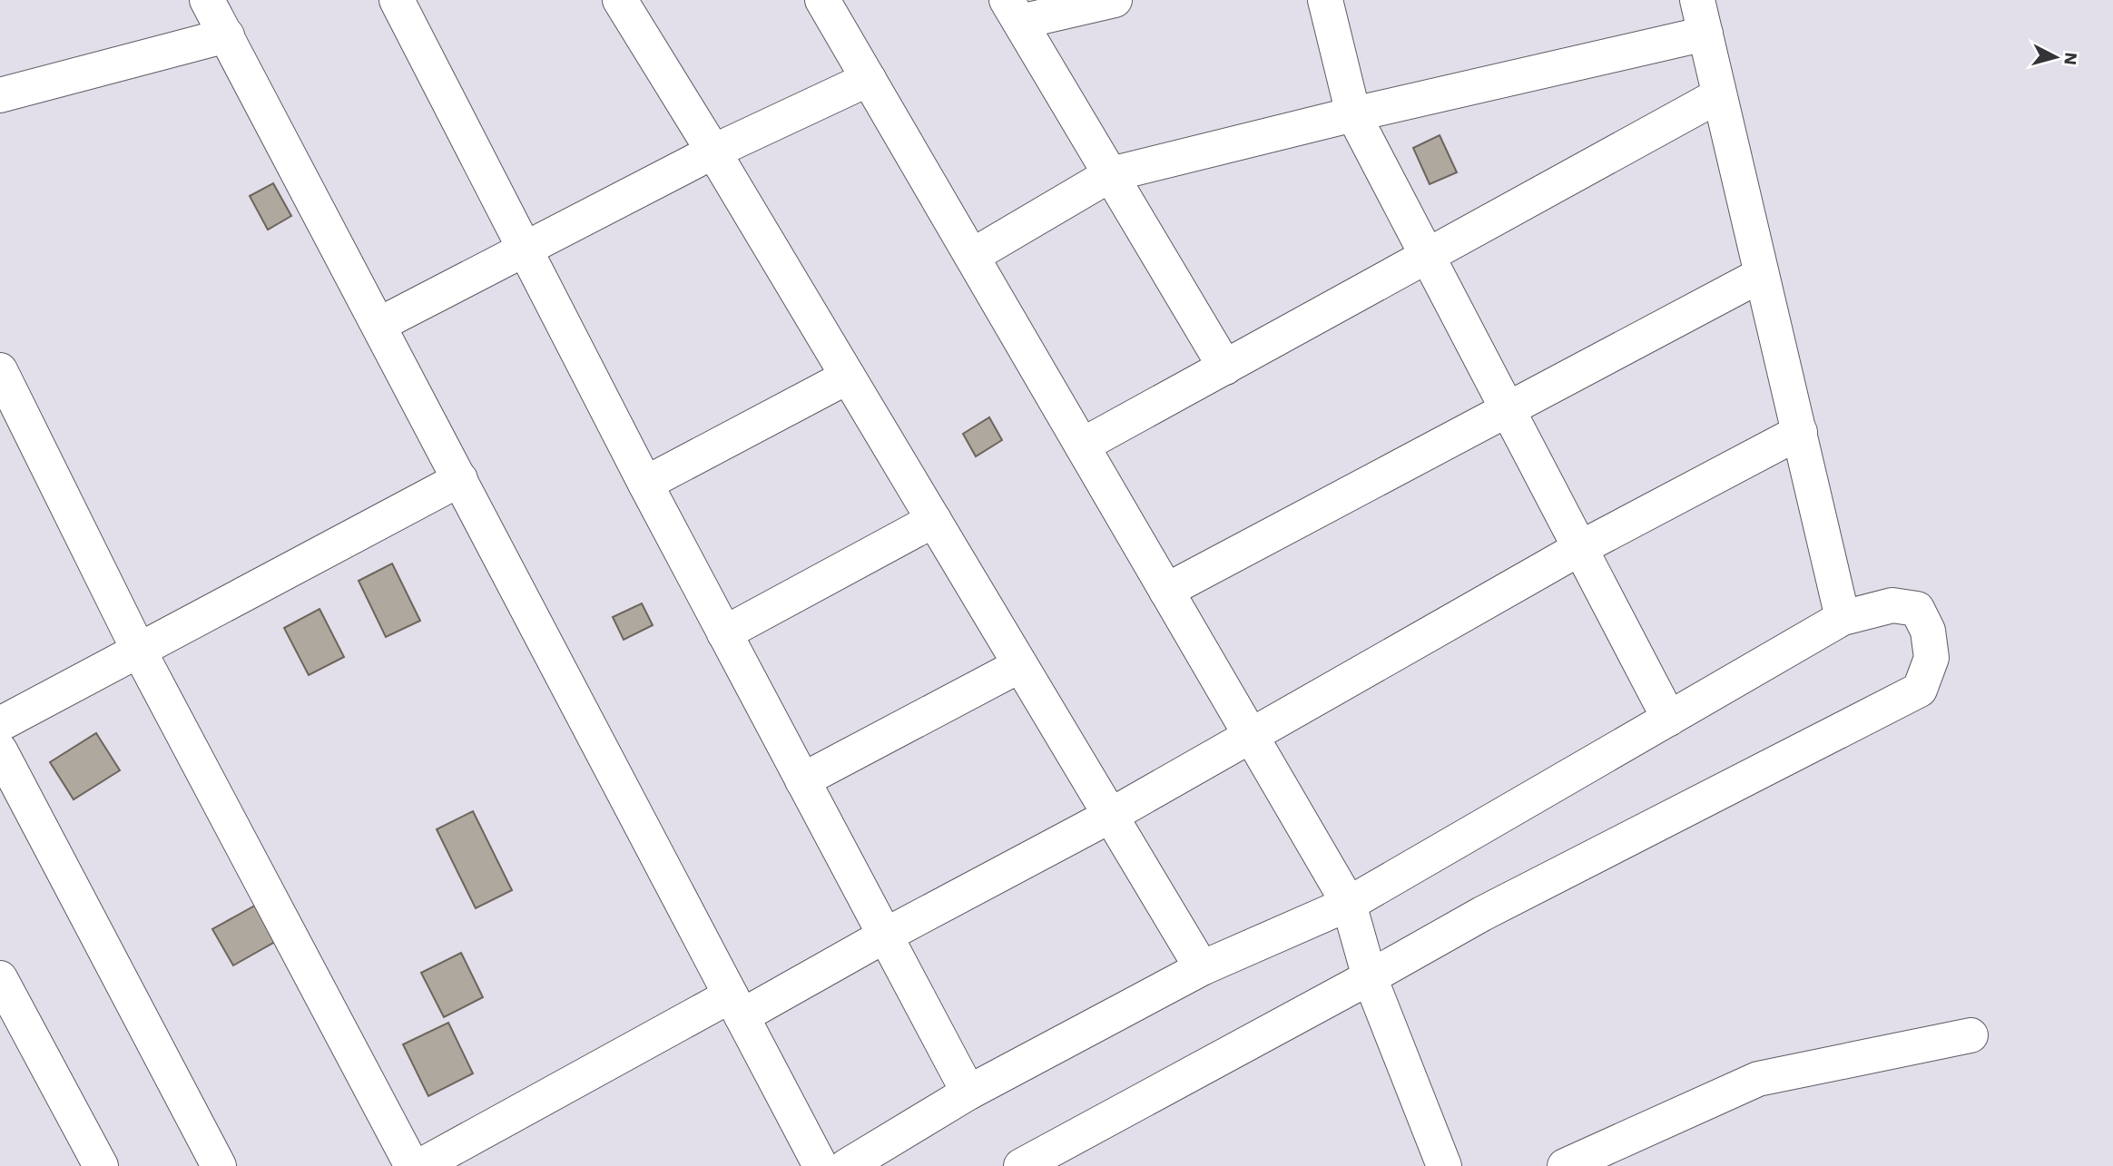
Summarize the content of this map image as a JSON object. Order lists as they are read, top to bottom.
{
  "north": "right"
}
